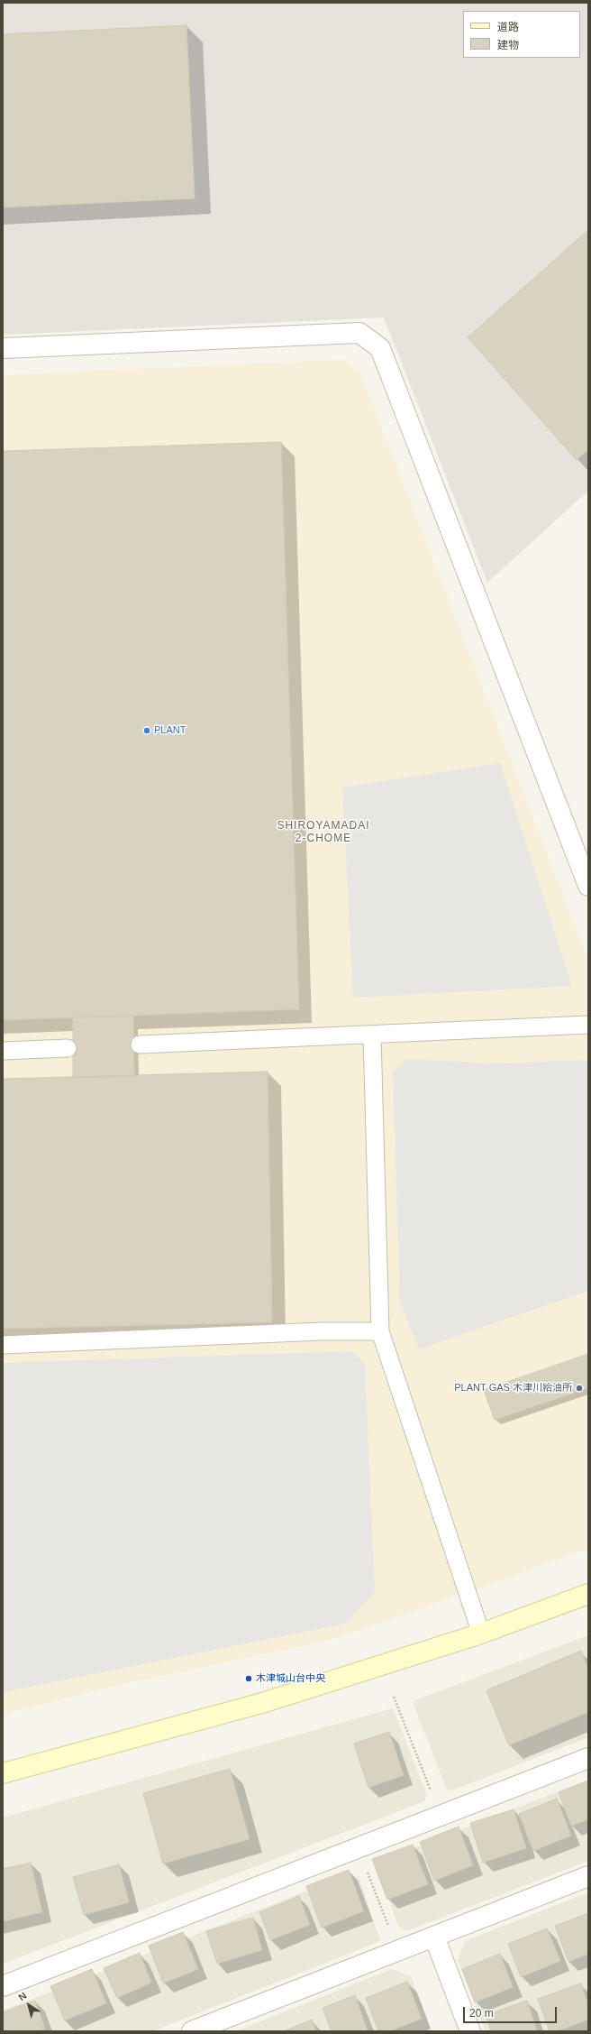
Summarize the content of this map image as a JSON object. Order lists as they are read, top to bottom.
{
  "districts": ["SHIROYAMADAI 2-CHOME"],
  "places": ["PLANT", "PLANT GAS 木津川給油所", "木津城山台中央"],
  "legend": ["道路", "建物"],
  "scale_bar": "20 m",
  "north": "top left"
}
